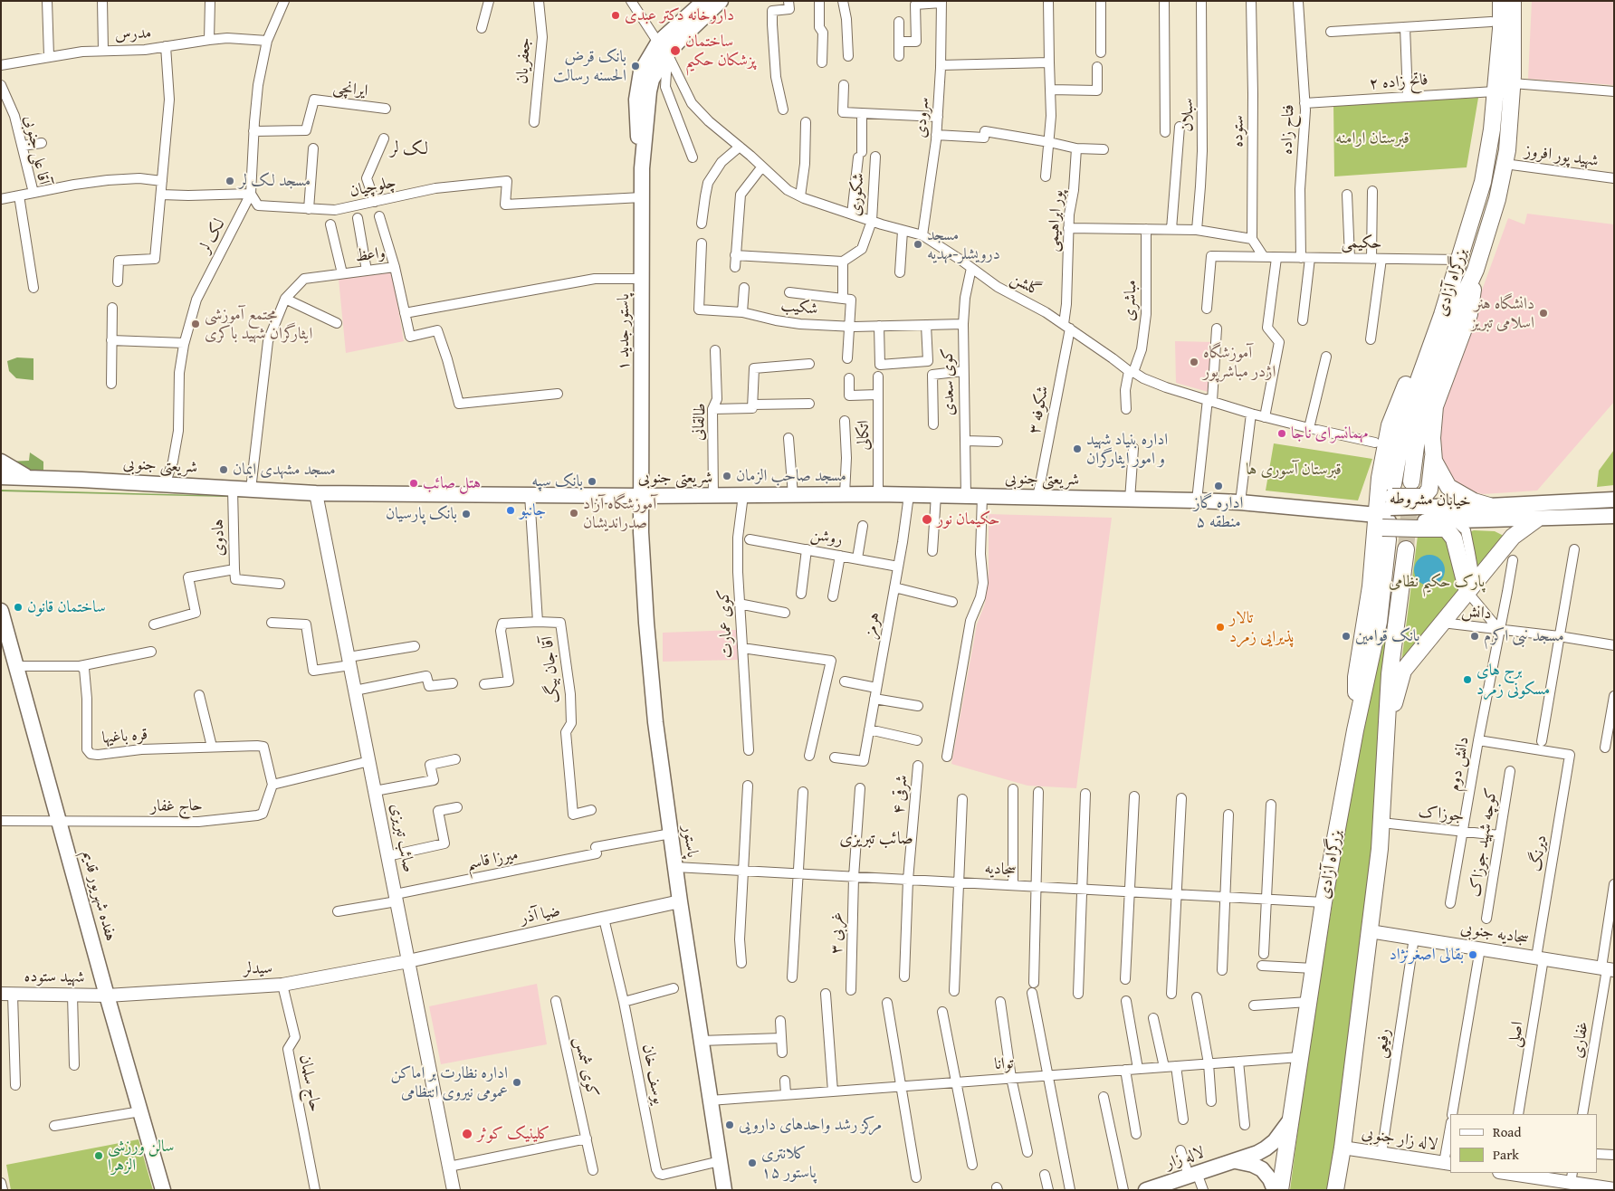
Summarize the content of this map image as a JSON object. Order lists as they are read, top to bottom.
{
  "streets": {
    "highway": ["بزرگراه آزادی"],
    "main road": [
      "پاستور جدید ۱",
      "شریعتی جنوبی",
      "خیابان مشروطه",
      "صائب تبریزی",
      "پاستور",
      "هفده شهریور قدیم",
      "ضیا آذر",
      "سجادیه جنوبی",
      "سیدلر",
      "شهید ستوده",
      "لاله زار جنوبی",
      "لاله زار"
    ],
    "street": [
      "مدرس",
      "جعفریان",
      "فاتح زاده ۲",
      "ایرانچی",
      "سبلان",
      "سرودی",
      "فتاح زاده",
      "ستوده",
      "آقا علی جنوبی",
      "شهید پور افروز",
      "چلوچیان",
      "شکوری",
      "پور ابراهیمی",
      "لک لر",
      "حکیمی",
      "واعظ",
      "گلشن",
      "مباشری",
      "شکیب",
      "کوی سعدی",
      "شکوفه ۳",
      "طالقانی",
      "اتکالی",
      "هادوی",
      "روشن",
      "دانش",
      "کوی عمارت",
      "هرمز",
      "آقا جان بیگ",
      "قره باغیها",
      "دانش دوم",
      "۴ شرقی",
      "حاج غفار",
      "جوزاک",
      "کوچه شهید جوزاک",
      "دیرنگ",
      "میرزا قاسم",
      "سجادیه",
      "۳ غربی",
      "اصلی",
      "غفاری",
      "رفیعی",
      "توانا",
      "کوی شمس",
      "یوسف خان",
      "حاج سلمان"
    ]
  },
  "crossings": [
    ["مدرس", "لک لر"],
    ["فاتح زاده ۲", "فتاح زاده"],
    ["فاتح زاده ۲", "بزرگراه آزادی"],
    ["ایرانچی", "لک لر"],
    ["سرودی", "گلشن"],
    ["فتاح زاده", "حکیمی"],
    ["شهید پور افروز", "بزرگراه آزادی"],
    ["چلوچیان", "لک لر"],
    ["چلوچیان", "پاستور جدید ۱"],
    ["شکوری", "گلشن"],
    ["پور ابراهیمی", "گلشن"],
    ["پور ابراهیمی", "شکوفه ۳"],
    ["لک لر", "شریعتی جنوبی"],
    ["حکیمی", "بزرگراه آزادی"],
    ["واعظ", "شریعتی جنوبی"],
    ["بزرگراه آزادی", "شریعتی جنوبی"],
    ["بزرگراه آزادی", "سجادیه"],
    ["بزرگراه آزادی", "توانا"],
    ["بزرگراه آزادی", "لاله زار"],
    ["گلشن", "مباشری"],
    ["گلشن", "پاستور جدید ۱"],
    ["گلشن", "کوی سعدی"],
    ["گلشن", "شکوفه ۳"],
    ["شکیب", "کوی سعدی"],
    ["پاستور جدید ۱", "شریعتی جنوبی"],
    ["پاستور جدید ۱", "پاستور"],
    ["کوی سعدی", "شریعتی جنوبی"],
    ["شکوفه ۳", "شریعتی جنوبی"],
    ["طالقانی", "شریعتی جنوبی"],
    ["اتکالی", "شریعتی جنوبی"],
    ["شریعتی جنوبی", "هادوی"],
    ["شریعتی جنوبی", "کوی عمارت"],
    ["شریعتی جنوبی", "هرمز"],
    ["شریعتی جنوبی", "آقا جان بیگ"],
    ["شریعتی جنوبی", "صائب تبریزی"],
    ["شریعتی جنوبی", "پاستور"],
    ["روشن", "هرمز"],
    ["دانش", "دانش دوم"],
    ["قره باغیها", "حاج غفار"],
    ["دانش دوم", "جوزاک"],
    ["دانش دوم", "دیرنگ"],
    ["۴ شرقی", "سجادیه"],
    ["حاج غفار", "هفده شهریور قدیم"],
    ["جوزاک", "کوچه شهید جوزاک"],
    ["صائب تبریزی", "میرزا قاسم"],
    ["صائب تبریزی", "ضیا آذر"],
    ["صائب تبریزی", "سیدلر"],
    ["پاستور", "میرزا قاسم"],
    ["پاستور", "سجادیه"],
    ["پاستور", "ضیا آذر"],
    ["پاستور", "توانا"],
    ["پاستور", "یوسف خان"],
    ["دیرنگ", "سجادیه جنوبی"],
    ["دیرنگ", "اصلی"],
    ["سجادیه", "۳ غربی"],
    ["هفده شهریور قدیم", "سیدلر"],
    ["هفده شهریور قدیم", "شهید ستوده"],
    ["ضیا آذر", "سیدلر"],
    ["ضیا آذر", "یوسف خان"],
    ["سجادیه جنوبی", "اصلی"],
    ["سجادیه جنوبی", "غفاری"],
    ["سجادیه جنوبی", "رفیعی"],
    ["سیدلر", "شهید ستوده"],
    ["سیدلر", "حاج سلمان"],
    ["رفیعی", "لاله زار جنوبی"]
  ],
  "districts": ["لک لر", "صائب تبریزی"],
  "parks": ["قبرستان ارامنه", "قبرستان آسوری ها", "پارک حکیم نظامی"],
  "places": [
    "داروخانه دکتر عبدی",
    "ساختمان پزشکان حکیم",
    "بانک قرض الحسنه رسالت",
    "مسجد لک لر",
    "مسجد درویشلر-مهدیه",
    "دانشگاه هنر اسلامی تبریز",
    "مجتمع آموزشی ایثارگران شهید باکری",
    "آموزشگاه اژدر مباشرپور",
    "مهمانسرای ناجا",
    "اداره بنیاد شهید و امور ایثارگران",
    "مسجد مشهدی ایمان",
    "مسجد صاحب الزمان",
    "بانک سپه",
    "هتل صائب",
    "اداره گاز منطقه ۵",
    "جانبو",
    "آموزشگاه آزاد صدراندیشان",
    "بانک پارسیان",
    "حکیمان نور",
    "ساختمان قانون",
    "تالار پذیرایی زمرد",
    "بانک قوامین",
    "مسجد نبی اکرم",
    "برج های مسکونی زمرد",
    "بقالی اصغرنژاد",
    "اداره نظارت بر اماکن عمومی نیروی انتظامی",
    "مرکز رشد واحدهای دارویی",
    "کلینیک کوثر",
    "سالن ورزشی الزهرا",
    "کلانتری ۱۵ پاستور"
  ],
  "legend": ["Road", "Park"]
}
